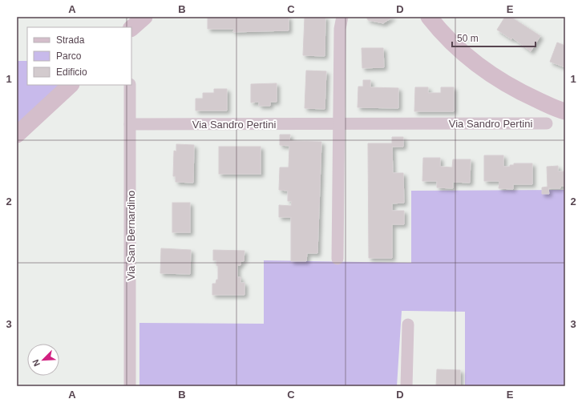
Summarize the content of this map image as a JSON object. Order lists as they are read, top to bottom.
{
  "streets": {
    "street": ["Via Sandro Pertini", "Via San Bernardino"]
  },
  "crossings": [
    ["Via Sandro Pertini", "Via San Bernardino"]
  ],
  "legend": ["Strada", "Parco", "Edificio"],
  "scale_bar": "50 m",
  "north": "bottom left",
  "grid": {
    "columns": [
      "A",
      "B",
      "C",
      "D",
      "E"
    ],
    "rows": ["1", "2", "3"]
  }
}
